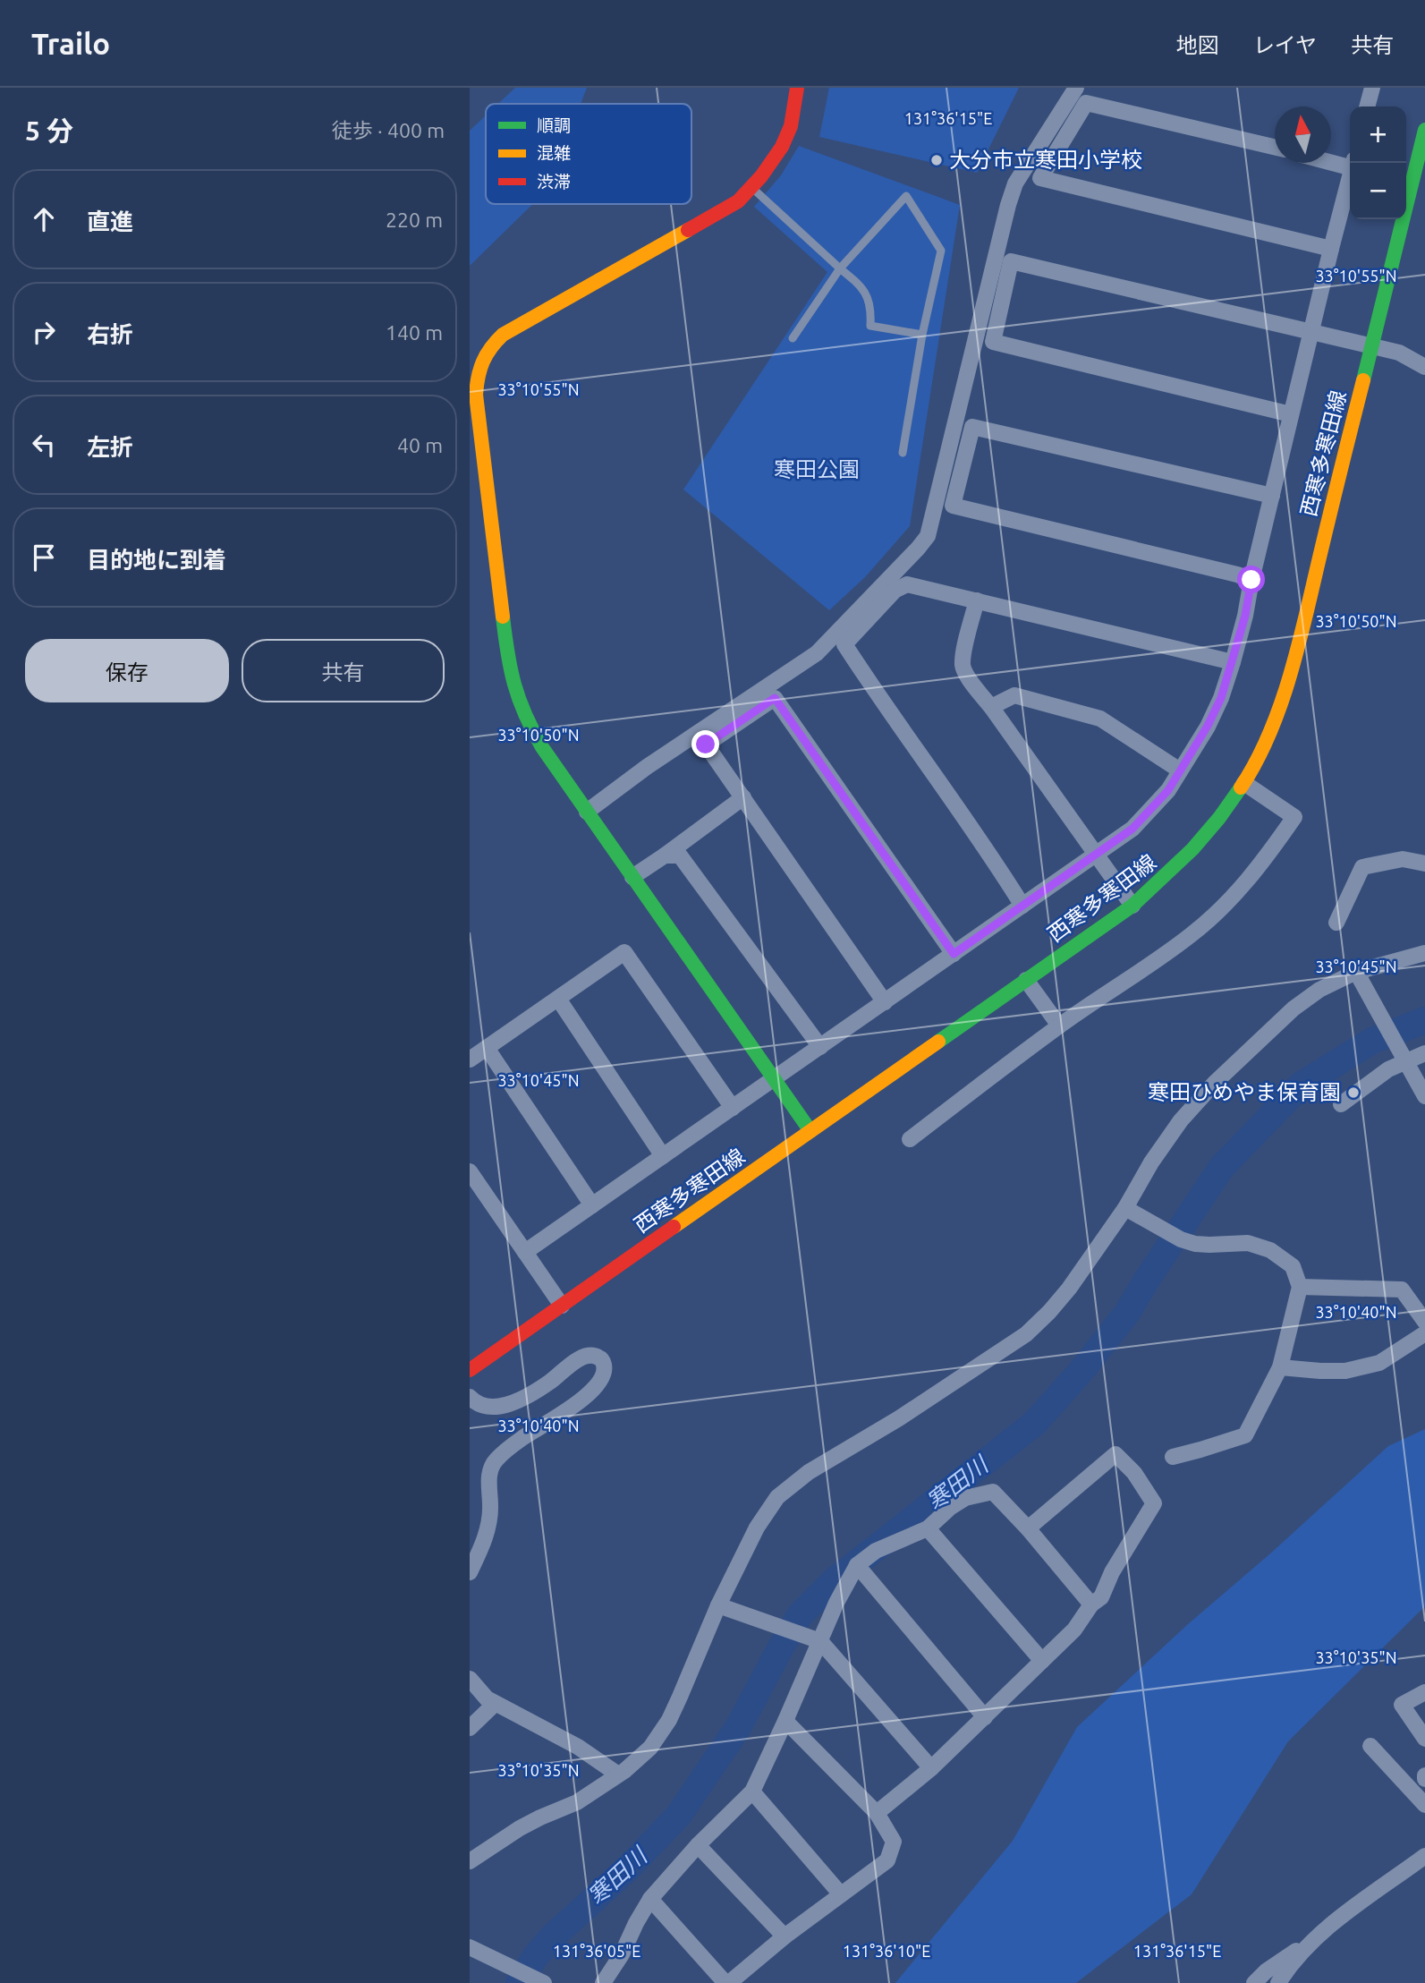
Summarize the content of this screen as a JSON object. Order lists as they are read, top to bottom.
{
  "streets": {
    "main road": ["西寒多寒田線"]
  },
  "water": ["寒田川"],
  "parks": ["寒田公園"],
  "places": ["大分市立寒田小学校", "寒田ひめやま保育園"],
  "legend": ["順調", "混雑", "渋滞"],
  "north": "top",
  "page": {
    "header": "Trailo",
    "nav": ["地図", "レイヤ", "共有"],
    "heading": ["5 分", "徒歩 · 400 m"],
    "map_buttons": ["+", "−"],
    "list": [
      ["直進", "220 m"],
      ["右折", "140 m"],
      ["左折", "40 m"],
      "目的地に到着"
    ],
    "buttons": ["保存", "共有"]
  },
  "coordinates": [
    "131°36'15\"E",
    "33°10'55\"N",
    "33°10'50\"N",
    "33°10'45\"N",
    "33°10'40\"N",
    "33°10'35\"N",
    "131°36'05\"E",
    "131°36'10\"E"
  ]
}
